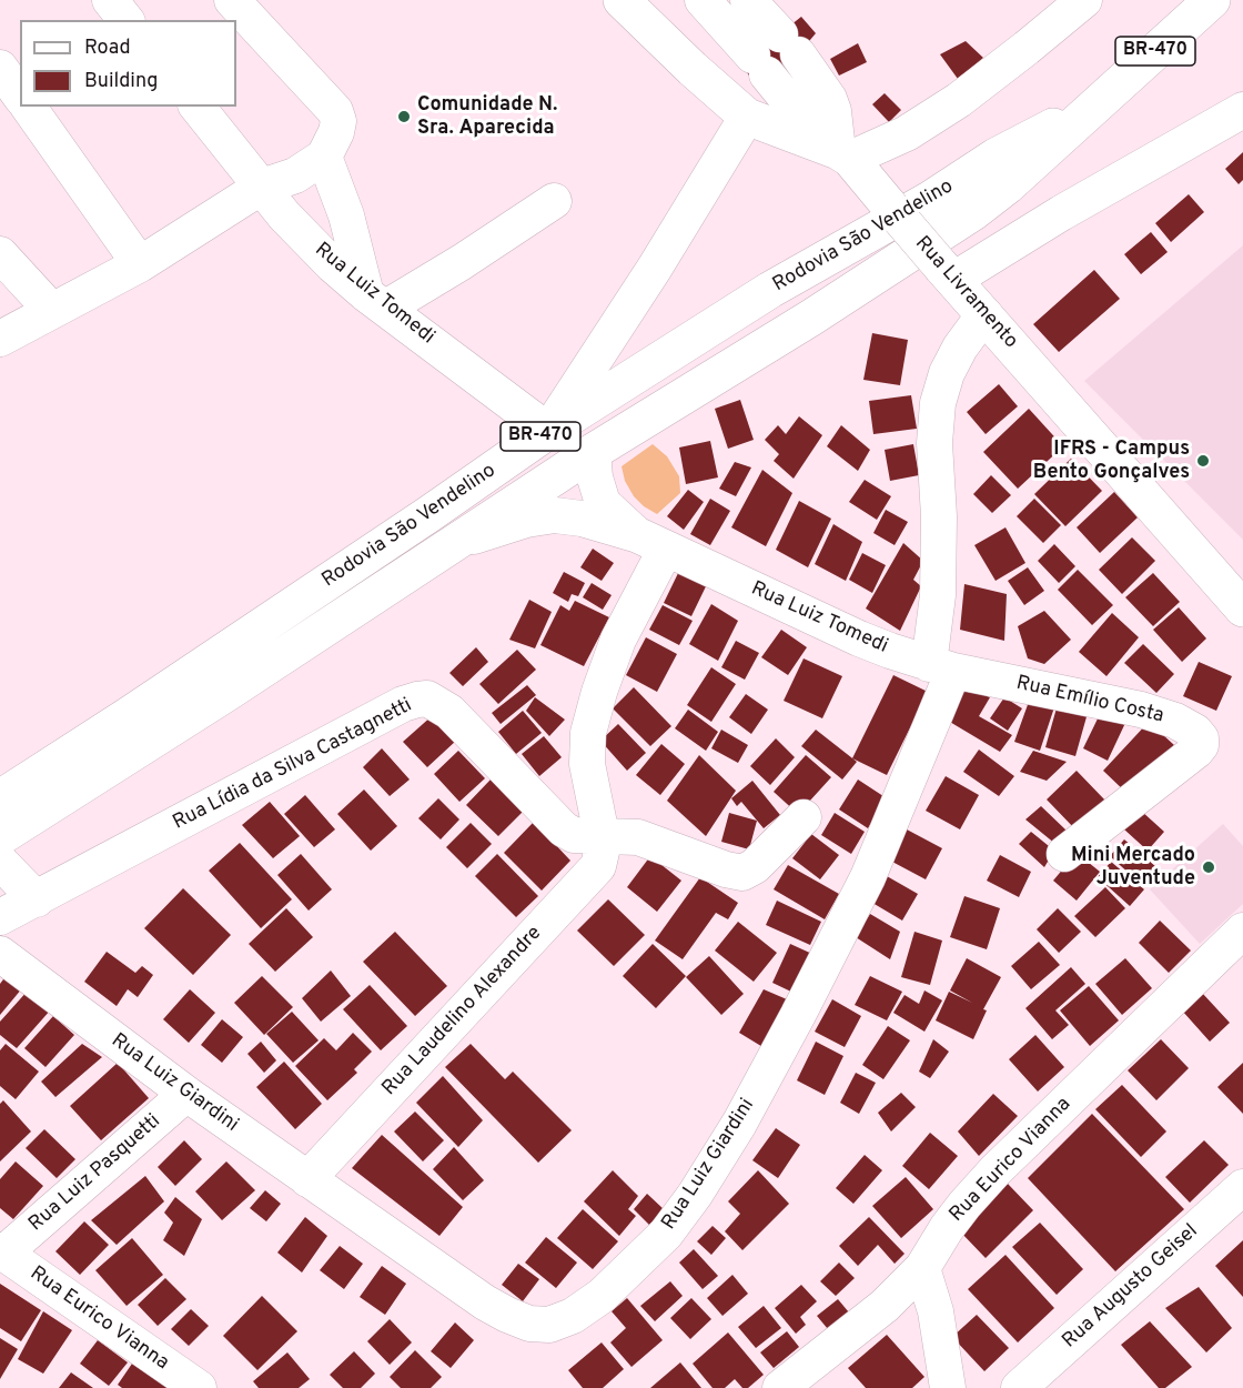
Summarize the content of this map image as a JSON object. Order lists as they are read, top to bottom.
{
  "streets": {
    "main road": ["BR-470", "Rodovia São Vendelino", "Rua Livramento"],
    "street": [
      "Rua Luiz Tomedi",
      "Rua Emílio Costa",
      "Rua Lídia da Silva Castagnetti",
      "Rua Laudelino Alexandre",
      "Rua Luiz Giardini",
      "Rua Eurico Vianna",
      "Rua Luiz Pasquetti",
      "Rua Augusto Geisel"
    ]
  },
  "crossings": [
    ["BR-470", "Rodovia São Vendelino"],
    ["Rodovia São Vendelino", "Rua Luiz Tomedi"],
    ["Rua Livramento", "Rua Luiz Giardini"],
    ["Rua Luiz Tomedi", "Rua Emílio Costa"],
    ["Rua Luiz Tomedi", "Rua Luiz Giardini"],
    ["Rua Emílio Costa", "Rua Luiz Giardini"],
    ["Rua Lídia da Silva Castagnetti", "Rua Laudelino Alexandre"],
    ["Rua Laudelino Alexandre", "Rua Luiz Giardini"],
    ["Rua Luiz Giardini", "Rua Luiz Pasquetti"],
    ["Rua Eurico Vianna", "Rua Luiz Pasquetti"]
  ],
  "places": ["Comunidade N. Sra. Aparecida", "IFRS - Campus Bento Gonçalves", "Mini Mercado Juventude"],
  "legend": ["Road", "Building"]
}
